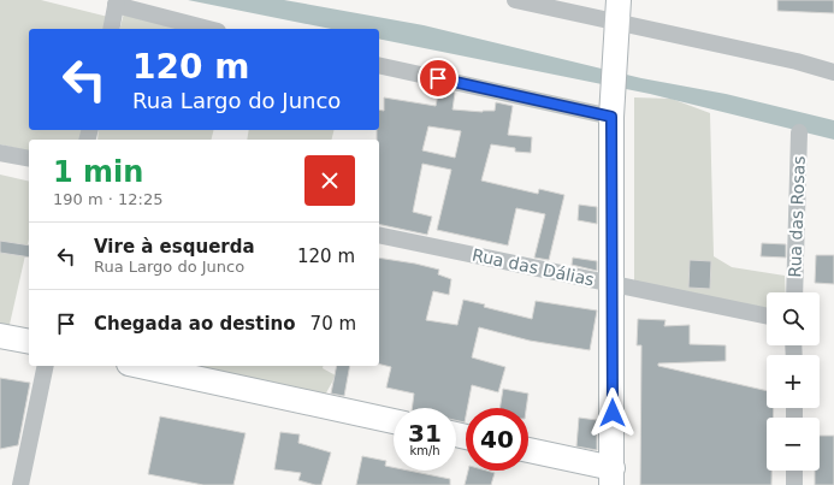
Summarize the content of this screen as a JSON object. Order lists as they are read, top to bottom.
{
  "streets": {
    "street": ["Rua das Rosas", "Rua das Dálias"]
  },
  "page": {
    "turn": ["120 m", "Rua Largo do Junco"],
    "heading": ["1 min", "190 m · 12:25"],
    "list": [
      {
        "name": "Vire à esquerda",
        "note": "Rua Largo do Junco",
        "value": "120 m"
      },
      {
        "name": "Chegada ao destino",
        "value": "70 m"
      }
    ],
    "map_buttons": ["+", "−"],
    "speed": "31 km/h",
    "limit": "40"
  }
}
